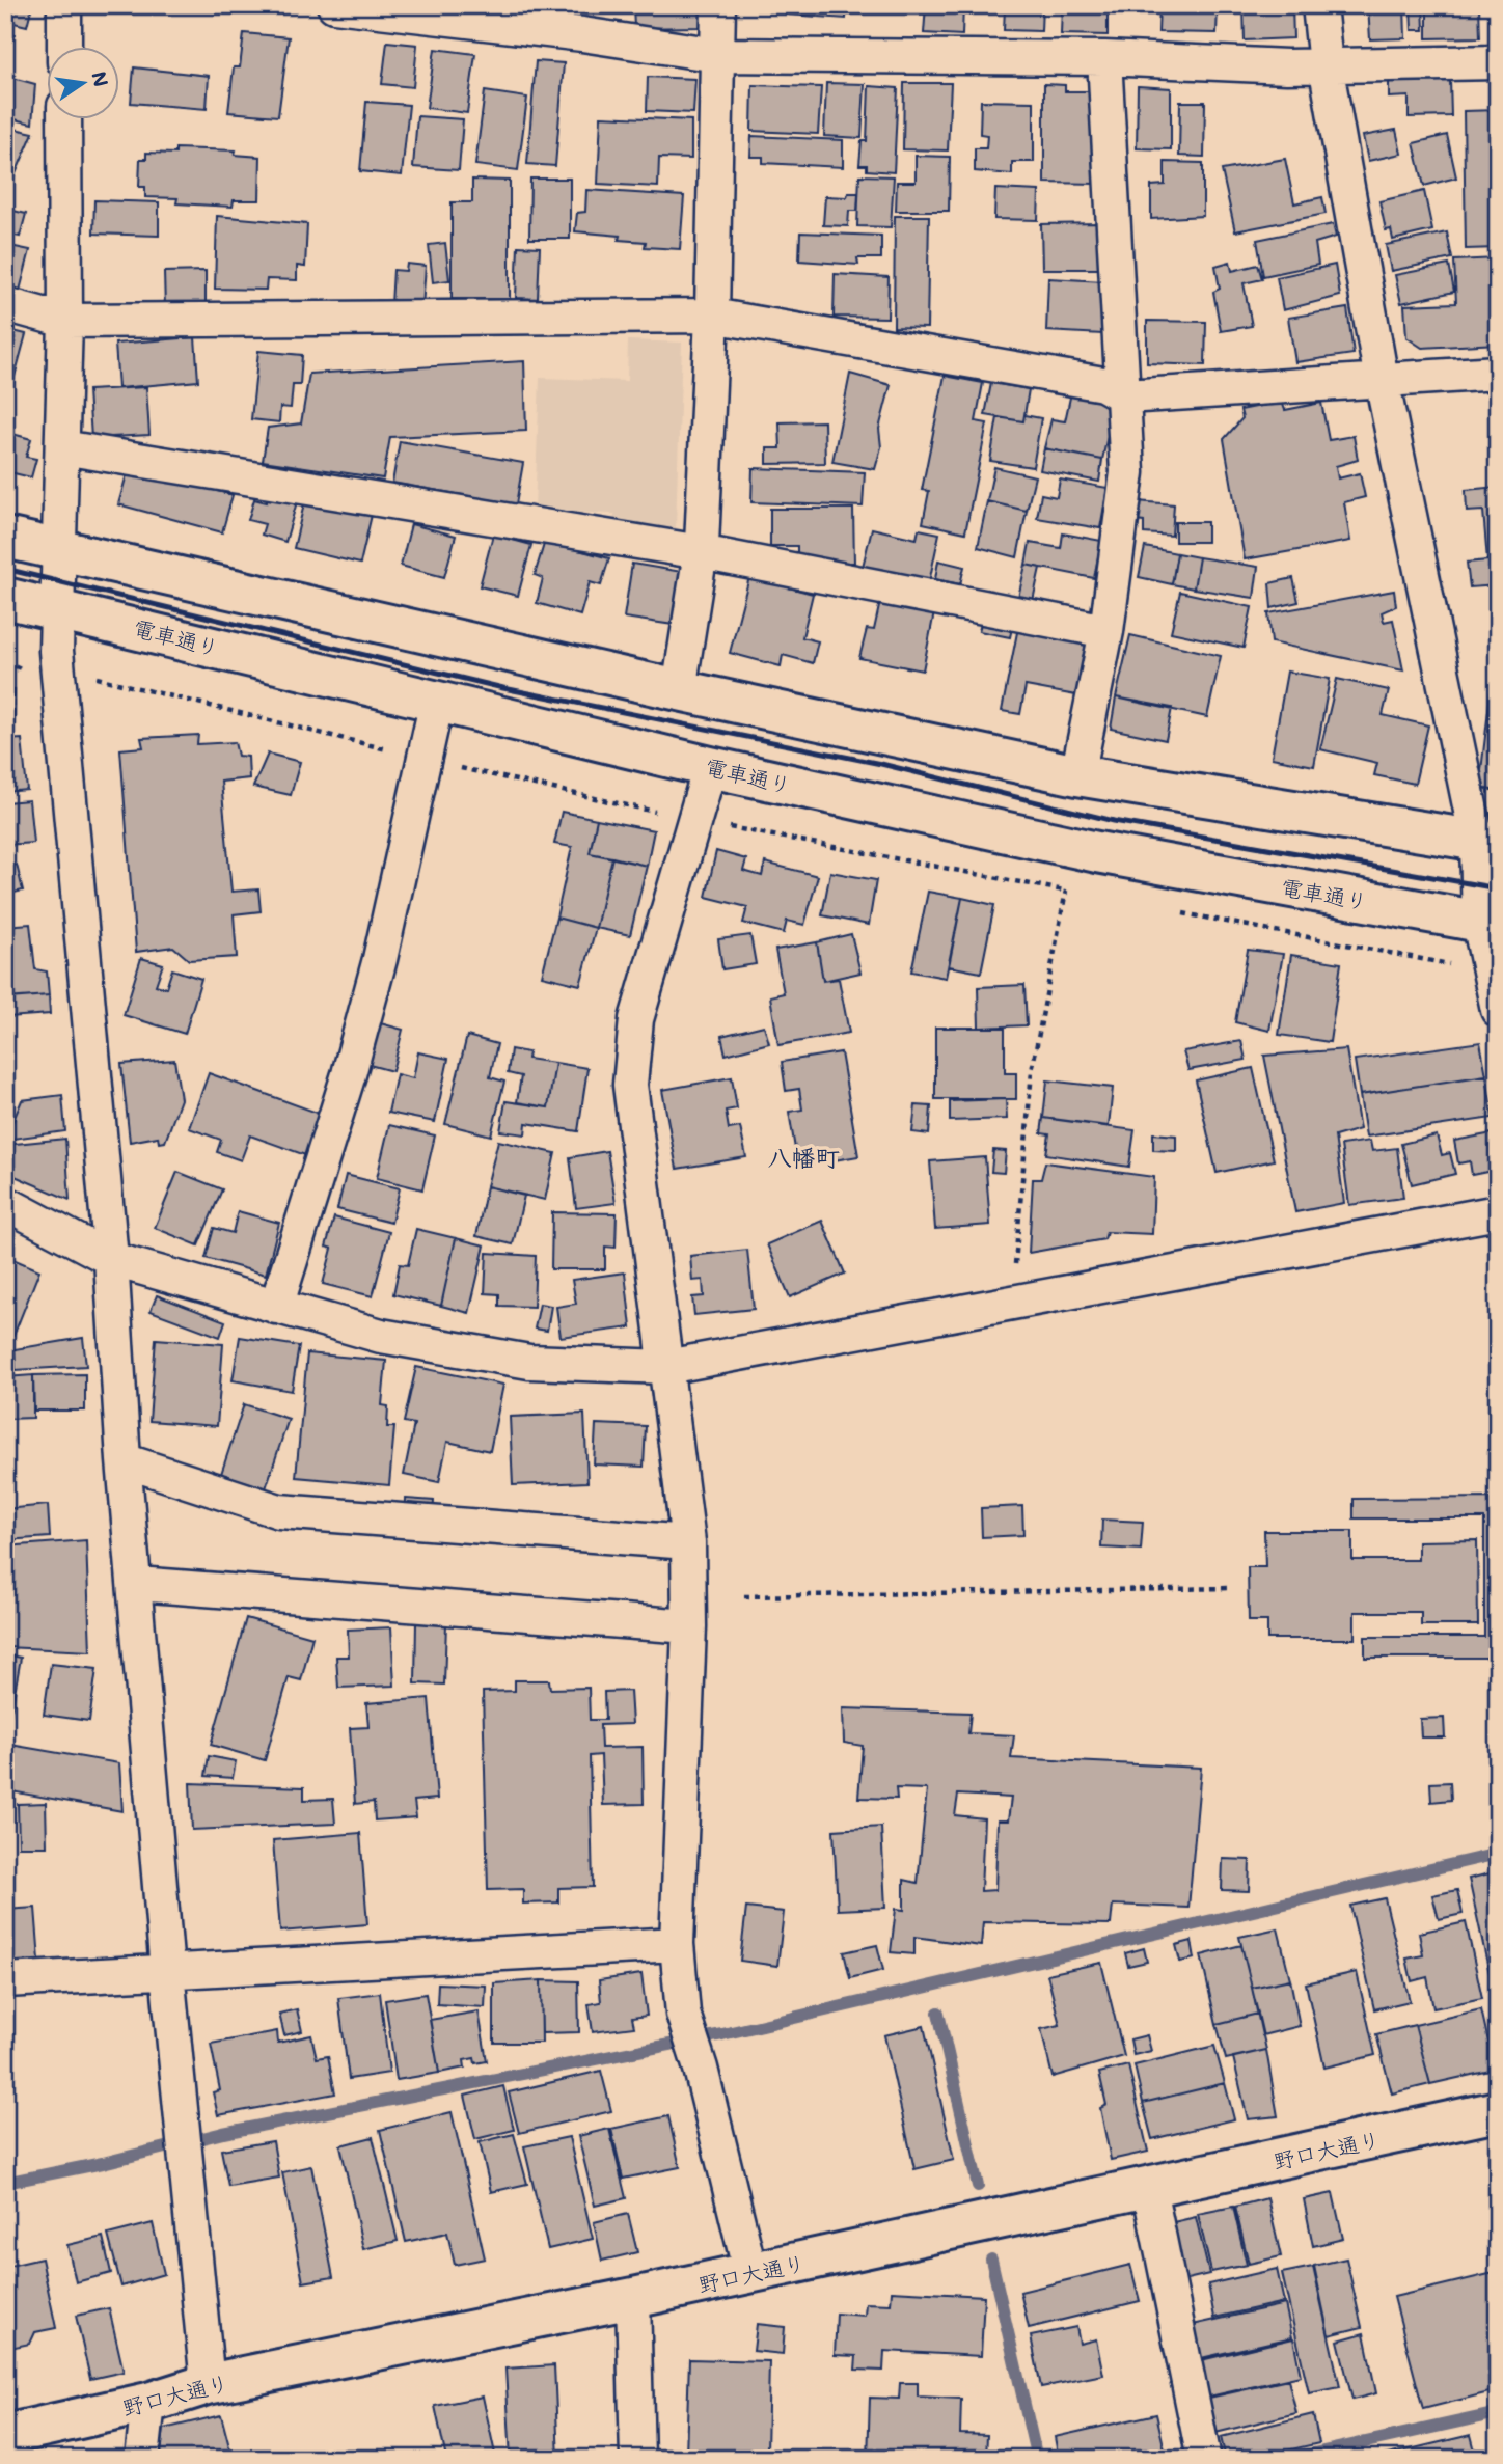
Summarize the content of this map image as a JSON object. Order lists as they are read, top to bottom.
{
  "streets": {
    "street": ["電車通り", "野口大通り"]
  },
  "districts": ["八幡町"],
  "north": "right"
}
